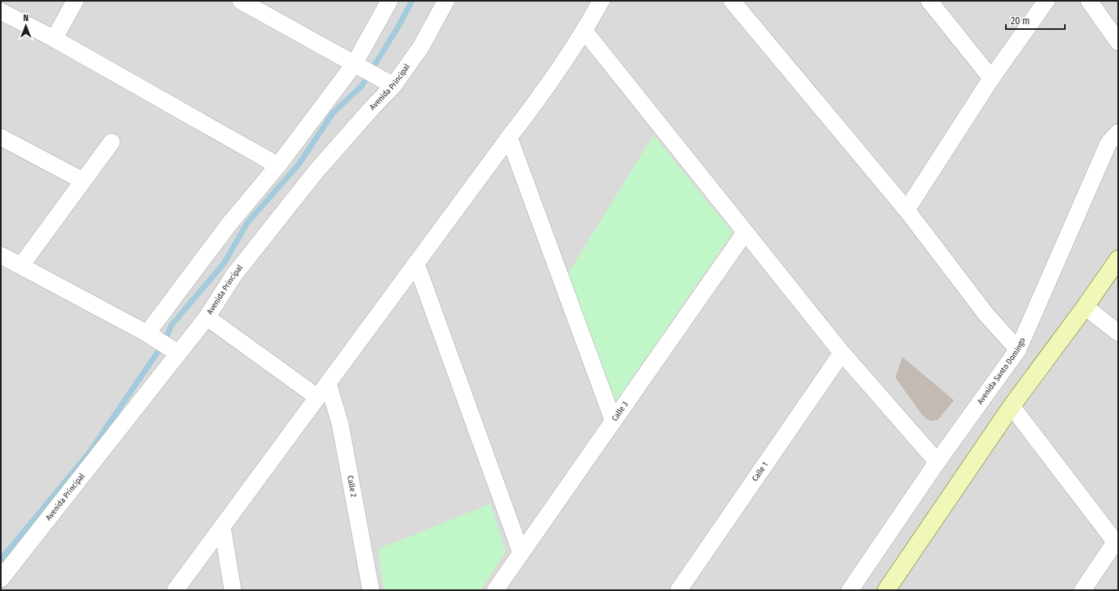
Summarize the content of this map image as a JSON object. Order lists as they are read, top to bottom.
{
  "streets": {
    "street": [
      "Avenida Principal",
      "Avenida Santo Domingo",
      "Calle 3",
      "Calle 1",
      "Calle 2"
    ]
  },
  "scale_bar": "20 m",
  "north": "top"
}
